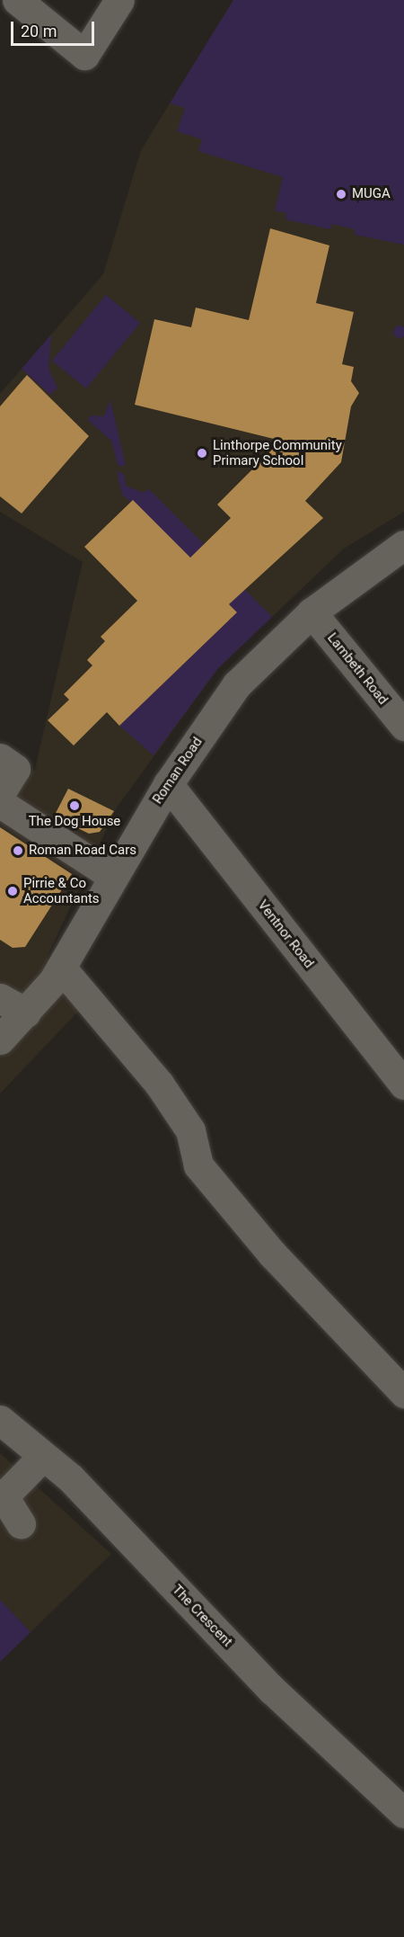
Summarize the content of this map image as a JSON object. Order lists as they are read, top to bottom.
{
  "streets": {
    "street": [
      "Lambeth Road",
      "Roman Road",
      "Ventnor Road",
      "The Crescent"
    ]
  },
  "crossings": [
    ["Lambeth Road", "Roman Road"],
    ["Roman Road", "Ventnor Road"]
  ],
  "places": [
    "MUGA",
    "Linthorpe Community Primary School",
    "The Dog House",
    "Roman Road Cars",
    "Pirrie & Co Accountants"
  ],
  "scale_bar": "20 m"
}
